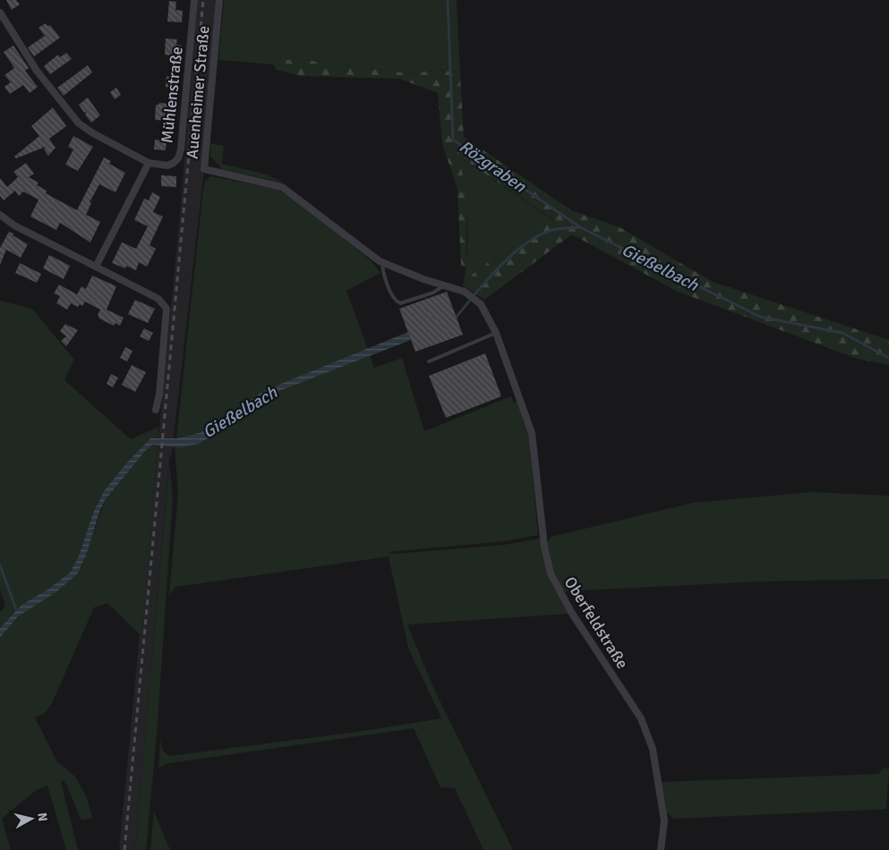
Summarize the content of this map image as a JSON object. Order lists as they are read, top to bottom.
{
  "streets": {
    "street": ["Auenheimer Straße", "Mühlenstraße", "Oberfeldstraße"]
  },
  "crossings": [
    ["Auenheimer Straße", "Oberfeldstraße"]
  ],
  "water": ["Rözgraben", "Gießelbach"],
  "north": "right"
}
